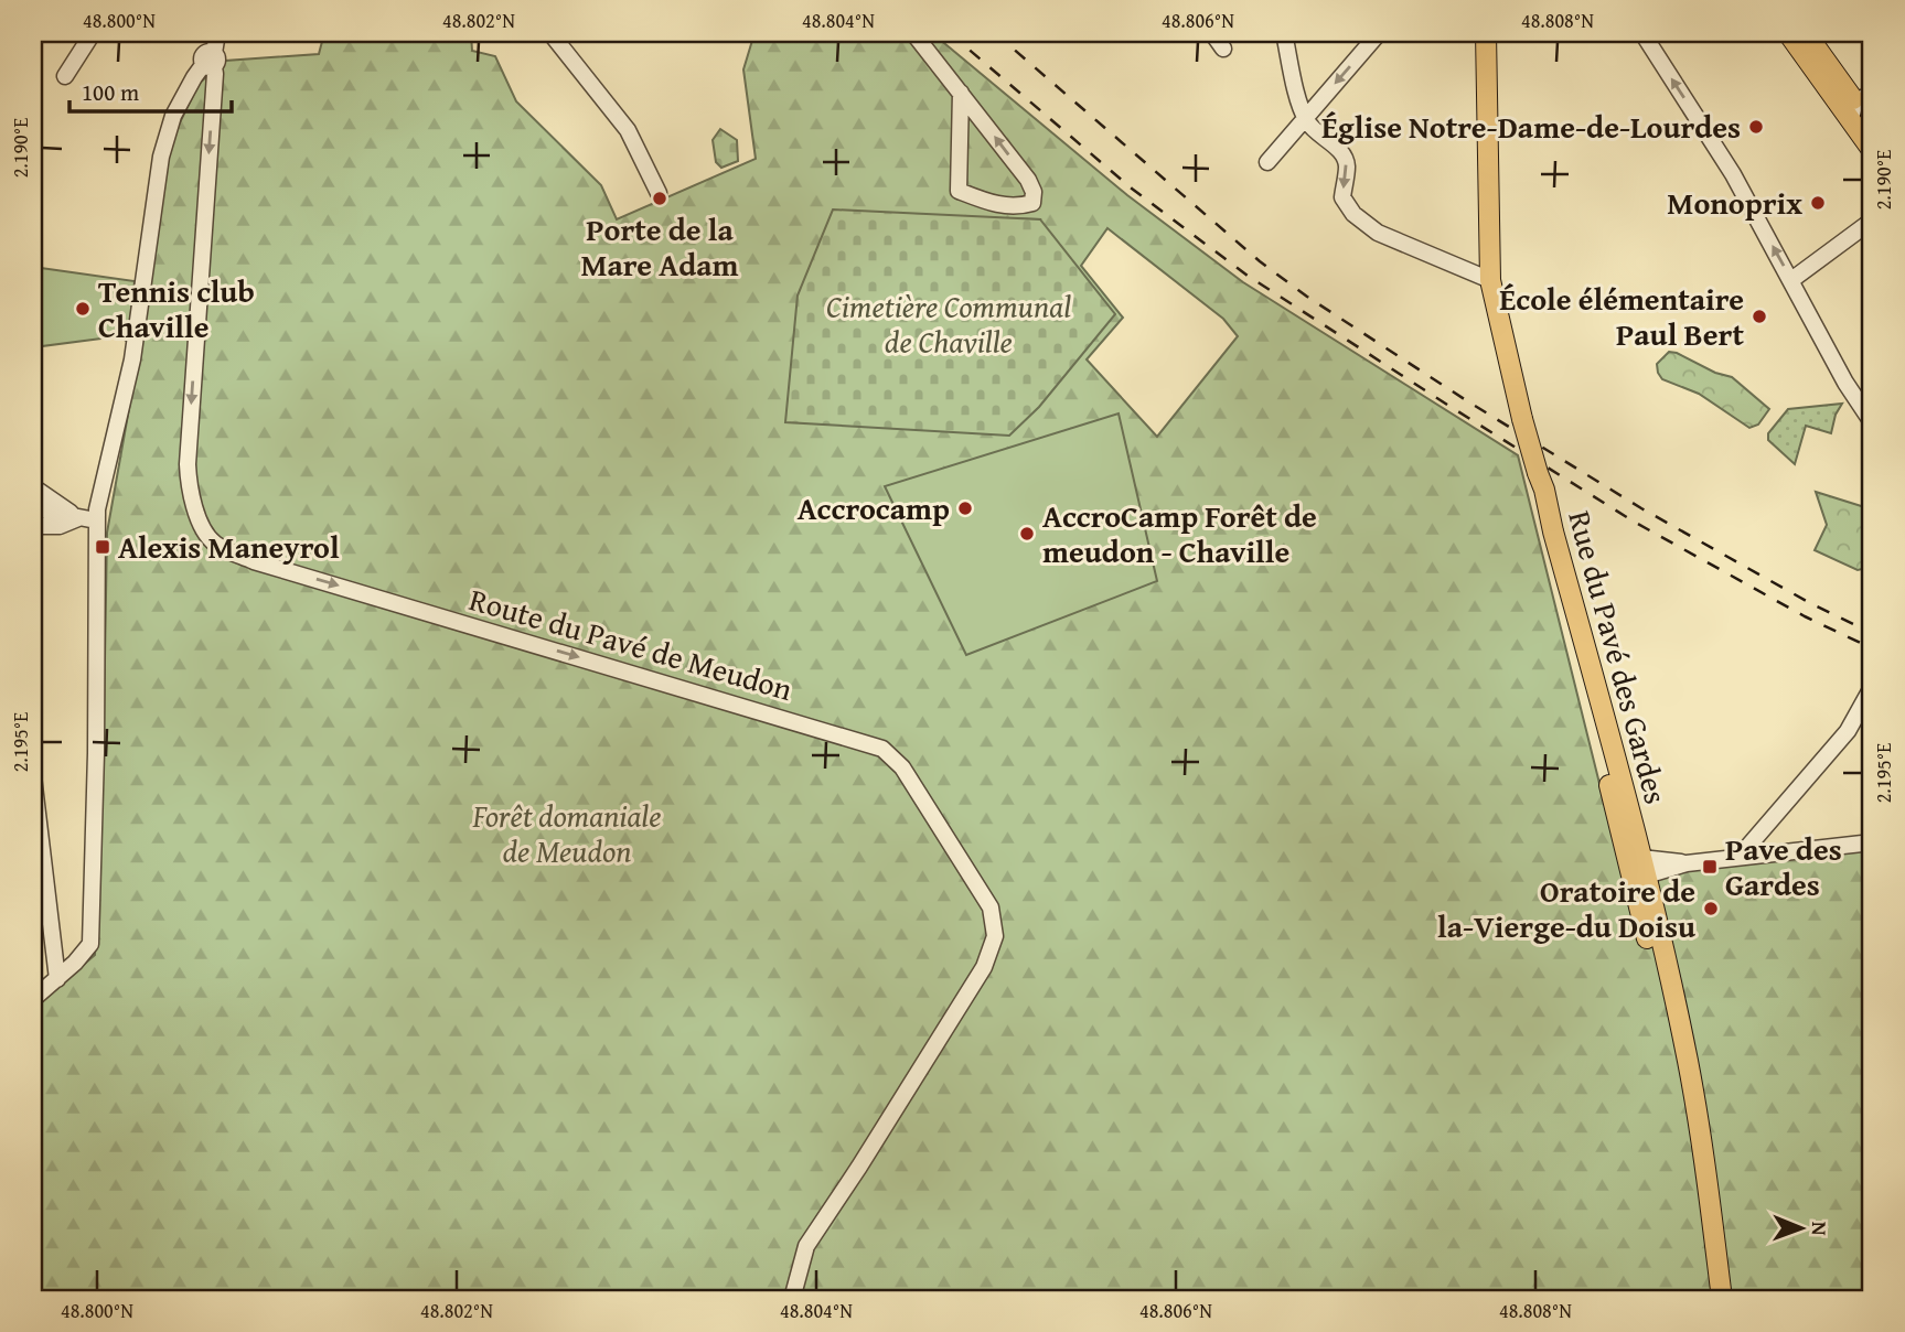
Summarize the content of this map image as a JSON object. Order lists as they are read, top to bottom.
{
  "streets": {
    "main road": ["Rue du Pavé des Gardes"],
    "street": ["Route du Pavé de Meudon"]
  },
  "parks": ["Cimetière Communal de Chaville", "Forêt domaniale de Meudon"],
  "places": {
    "other": [
      "Église Notre-Dame-de-Lourdes",
      "Porte de la Mare Adam",
      "Monoprix",
      "Tennis club Chaville",
      "École élémentaire Paul Bert",
      "Accrocamp",
      "AccroCamp Forêt de meudon - Chaville",
      "Oratoire de la-Vierge-du Doisu"
    ],
    "transit": ["Alexis Maneyrol", "Pave des Gardes"]
  },
  "scale_bar": "100 m",
  "north": "right",
  "coordinates": [
    "48.800°N",
    "48.802°N",
    "48.804°N",
    "48.806°N",
    "48.808°N",
    "2.190°E",
    "2.195°E"
  ]
}
